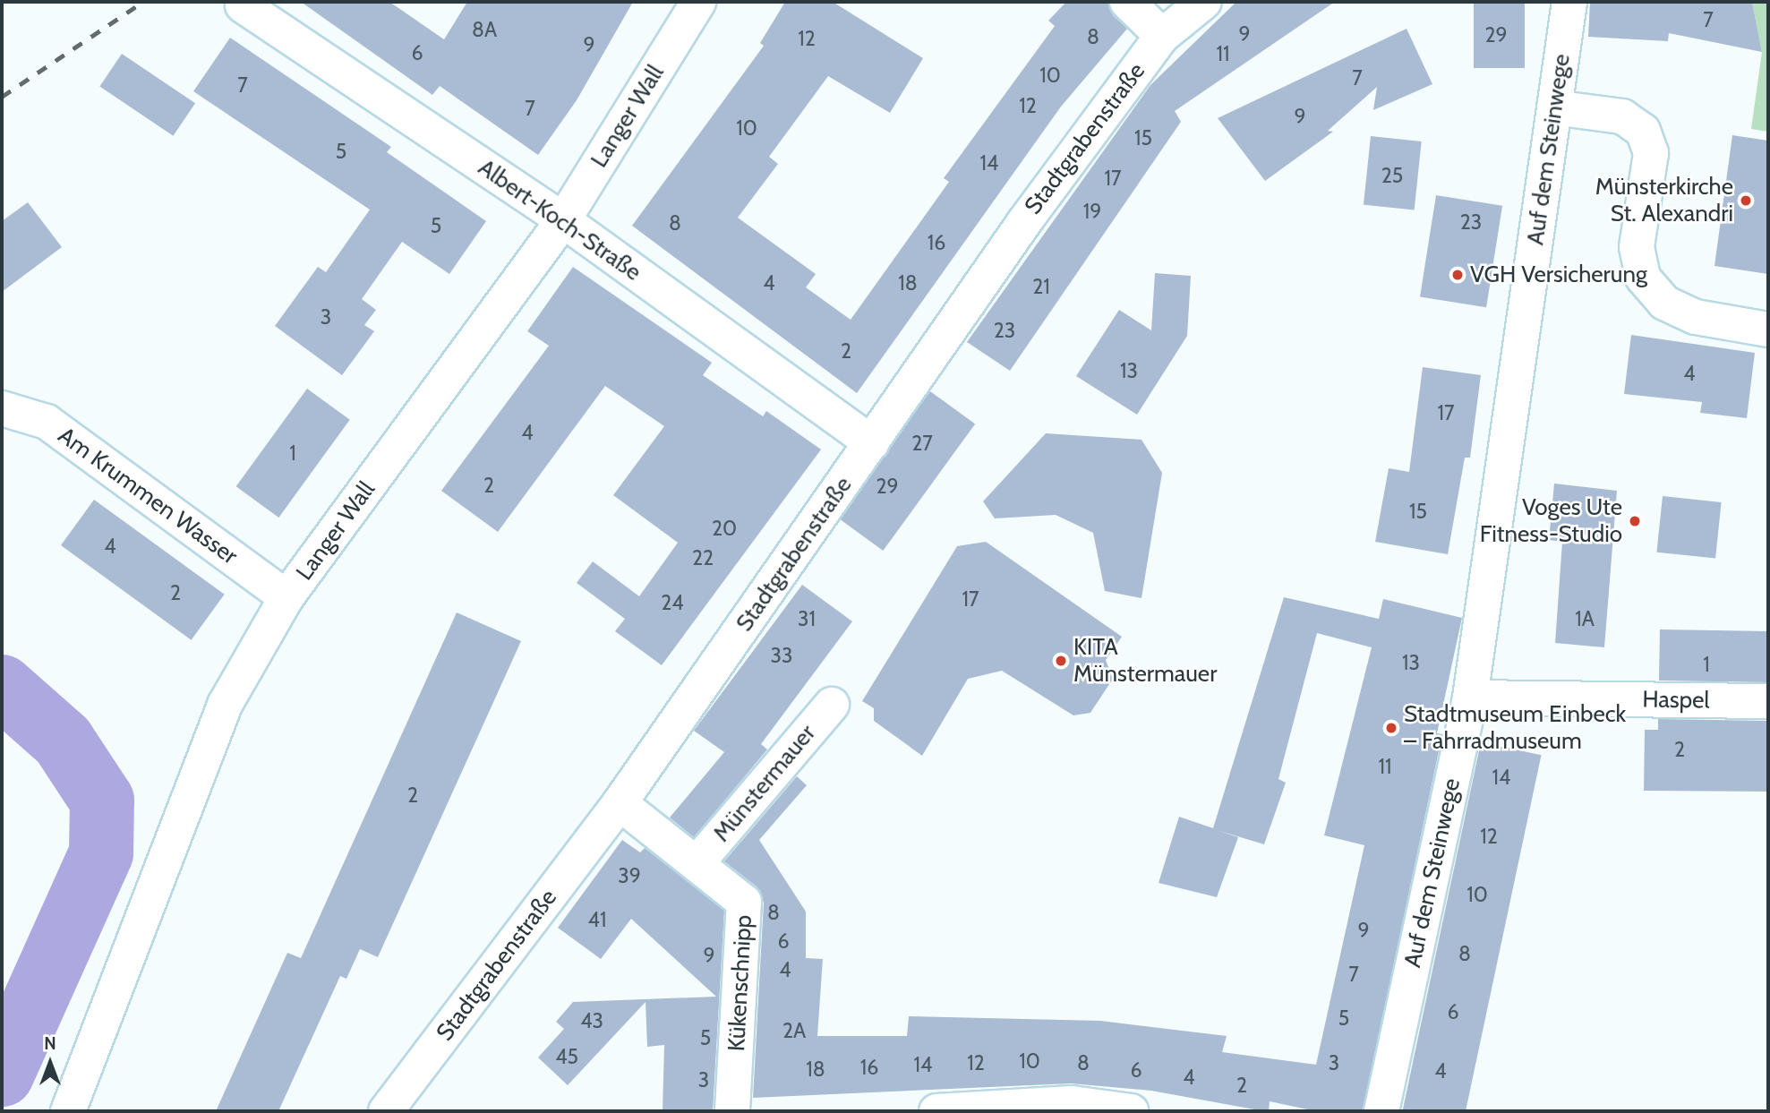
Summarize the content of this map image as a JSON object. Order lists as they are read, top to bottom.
{
  "streets": {
    "street": [
      "Langer Wall",
      "Stadtgrabenstraße",
      "Auf dem Steinwege",
      "Albert-Koch-Straße",
      "Am Krummen Wasser",
      "Haspel",
      "Münstermauer",
      "Kükenschnipp"
    ]
  },
  "crossings": [
    ["Langer Wall", "Albert-Koch-Straße"],
    ["Langer Wall", "Am Krummen Wasser"],
    ["Stadtgrabenstraße", "Albert-Koch-Straße"],
    ["Stadtgrabenstraße", "Kükenschnipp"],
    ["Auf dem Steinwege", "Haspel"],
    ["Münstermauer", "Kükenschnipp"]
  ],
  "places": [
    "Münsterkirche St. Alexandri",
    "VGH Versicherung",
    "Voges Ute Fitness-Studio",
    "KITA Münstermauer",
    "Stadtmuseum Einbeck – Fahrradmuseum"
  ],
  "house_numbers": [
    "7",
    "8A",
    "9",
    "29",
    "8",
    "12",
    "9",
    "6",
    "11",
    "10",
    "7",
    "7",
    "12",
    "7",
    "9",
    "10",
    "15",
    "5",
    "14",
    "25",
    "17",
    "19",
    "23",
    "8",
    "5",
    "16",
    "4",
    "18",
    "21",
    "3",
    "23",
    "2",
    "13",
    "4",
    "17",
    "4",
    "27",
    "1",
    "2",
    "29",
    "15",
    "20",
    "4",
    "22",
    "2",
    "17",
    "24",
    "31",
    "1A",
    "33",
    "13",
    "1",
    "2",
    "11",
    "14",
    "2",
    "12",
    "39",
    "10",
    "8",
    "41",
    "9",
    "6",
    "8",
    "9",
    "4",
    "7",
    "6",
    "5",
    "43",
    "2A",
    "5",
    "45",
    "10",
    "12",
    "8",
    "3",
    "14",
    "16",
    "18",
    "6",
    "4",
    "4",
    "3",
    "2"
  ],
  "north": "top"
}
